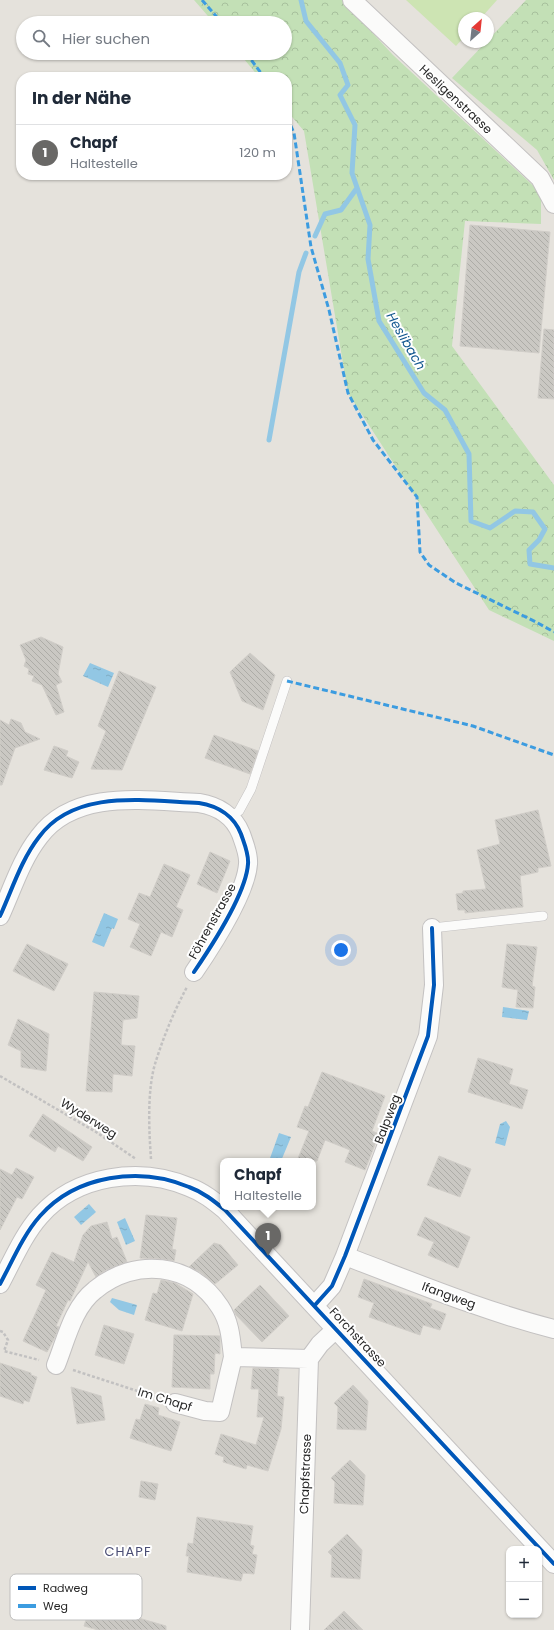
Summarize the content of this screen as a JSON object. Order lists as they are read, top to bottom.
{
  "streets": {
    "street": [
      "Hesligenstrasse",
      "Föhrenstrasse",
      "Balpweg",
      "Ifangweg",
      "Forchstrasse",
      "Im Chapf",
      "Chapfstrasse"
    ],
    "path": ["Wyderweg"]
  },
  "crossings": [
    ["Balpweg", "Ifangweg"],
    ["Balpweg", "Forchstrasse"]
  ],
  "districts": ["CHAPF"],
  "water": ["Heslibach"],
  "legend": ["Radweg", "Weg"],
  "north": "top right",
  "page": {
    "search": "Hier suchen",
    "heading": "In der Nähe",
    "list": [
      {
        "mark": "1",
        "name": "Chapf",
        "note": "Haltestelle",
        "value": "120 m"
      }
    ],
    "popup": ["Chapf", "Haltestelle"],
    "pins": "1",
    "map_buttons": ["+", "−"]
  }
}
